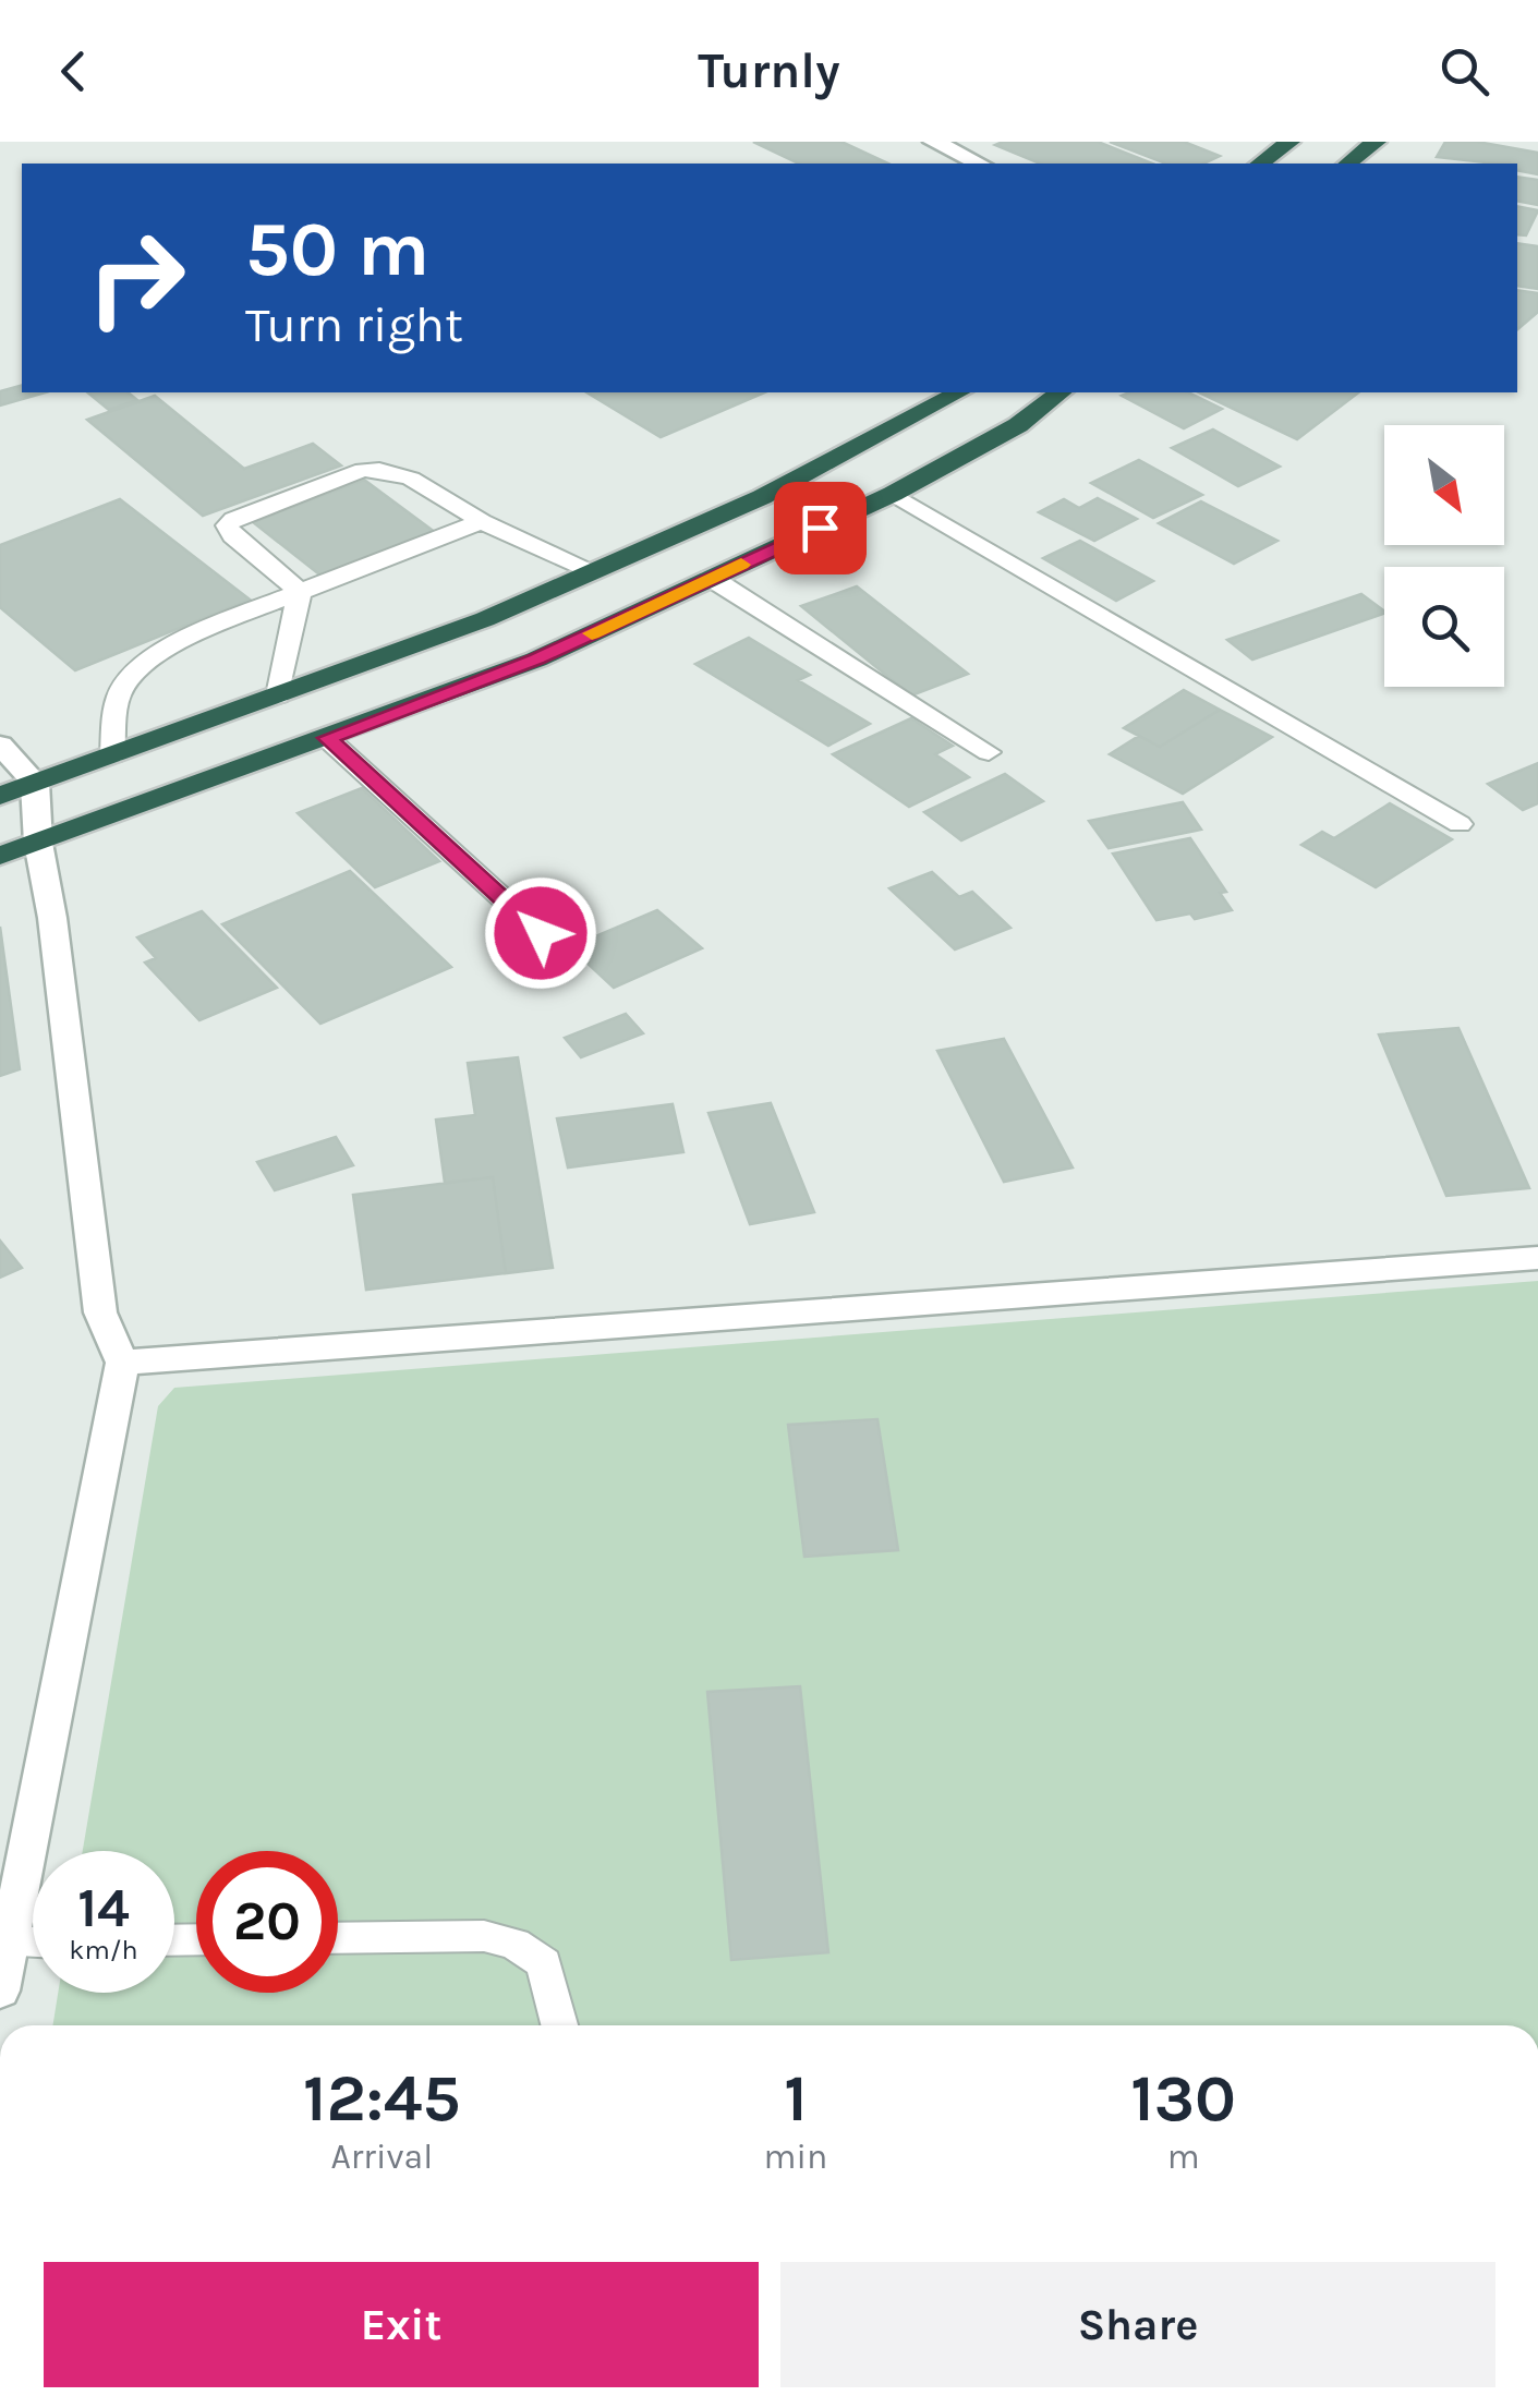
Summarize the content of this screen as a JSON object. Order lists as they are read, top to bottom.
{
  "north": "bottom right",
  "page": {
    "header": "Turnly",
    "turn": ["50 m", "Turn right"],
    "speed": "14 km/h",
    "limit": "20",
    "eta": [
      "12:45",
      "Arrival",
      "1",
      "min",
      "130",
      "m"
    ],
    "buttons": ["Exit", "Share"]
  }
}
